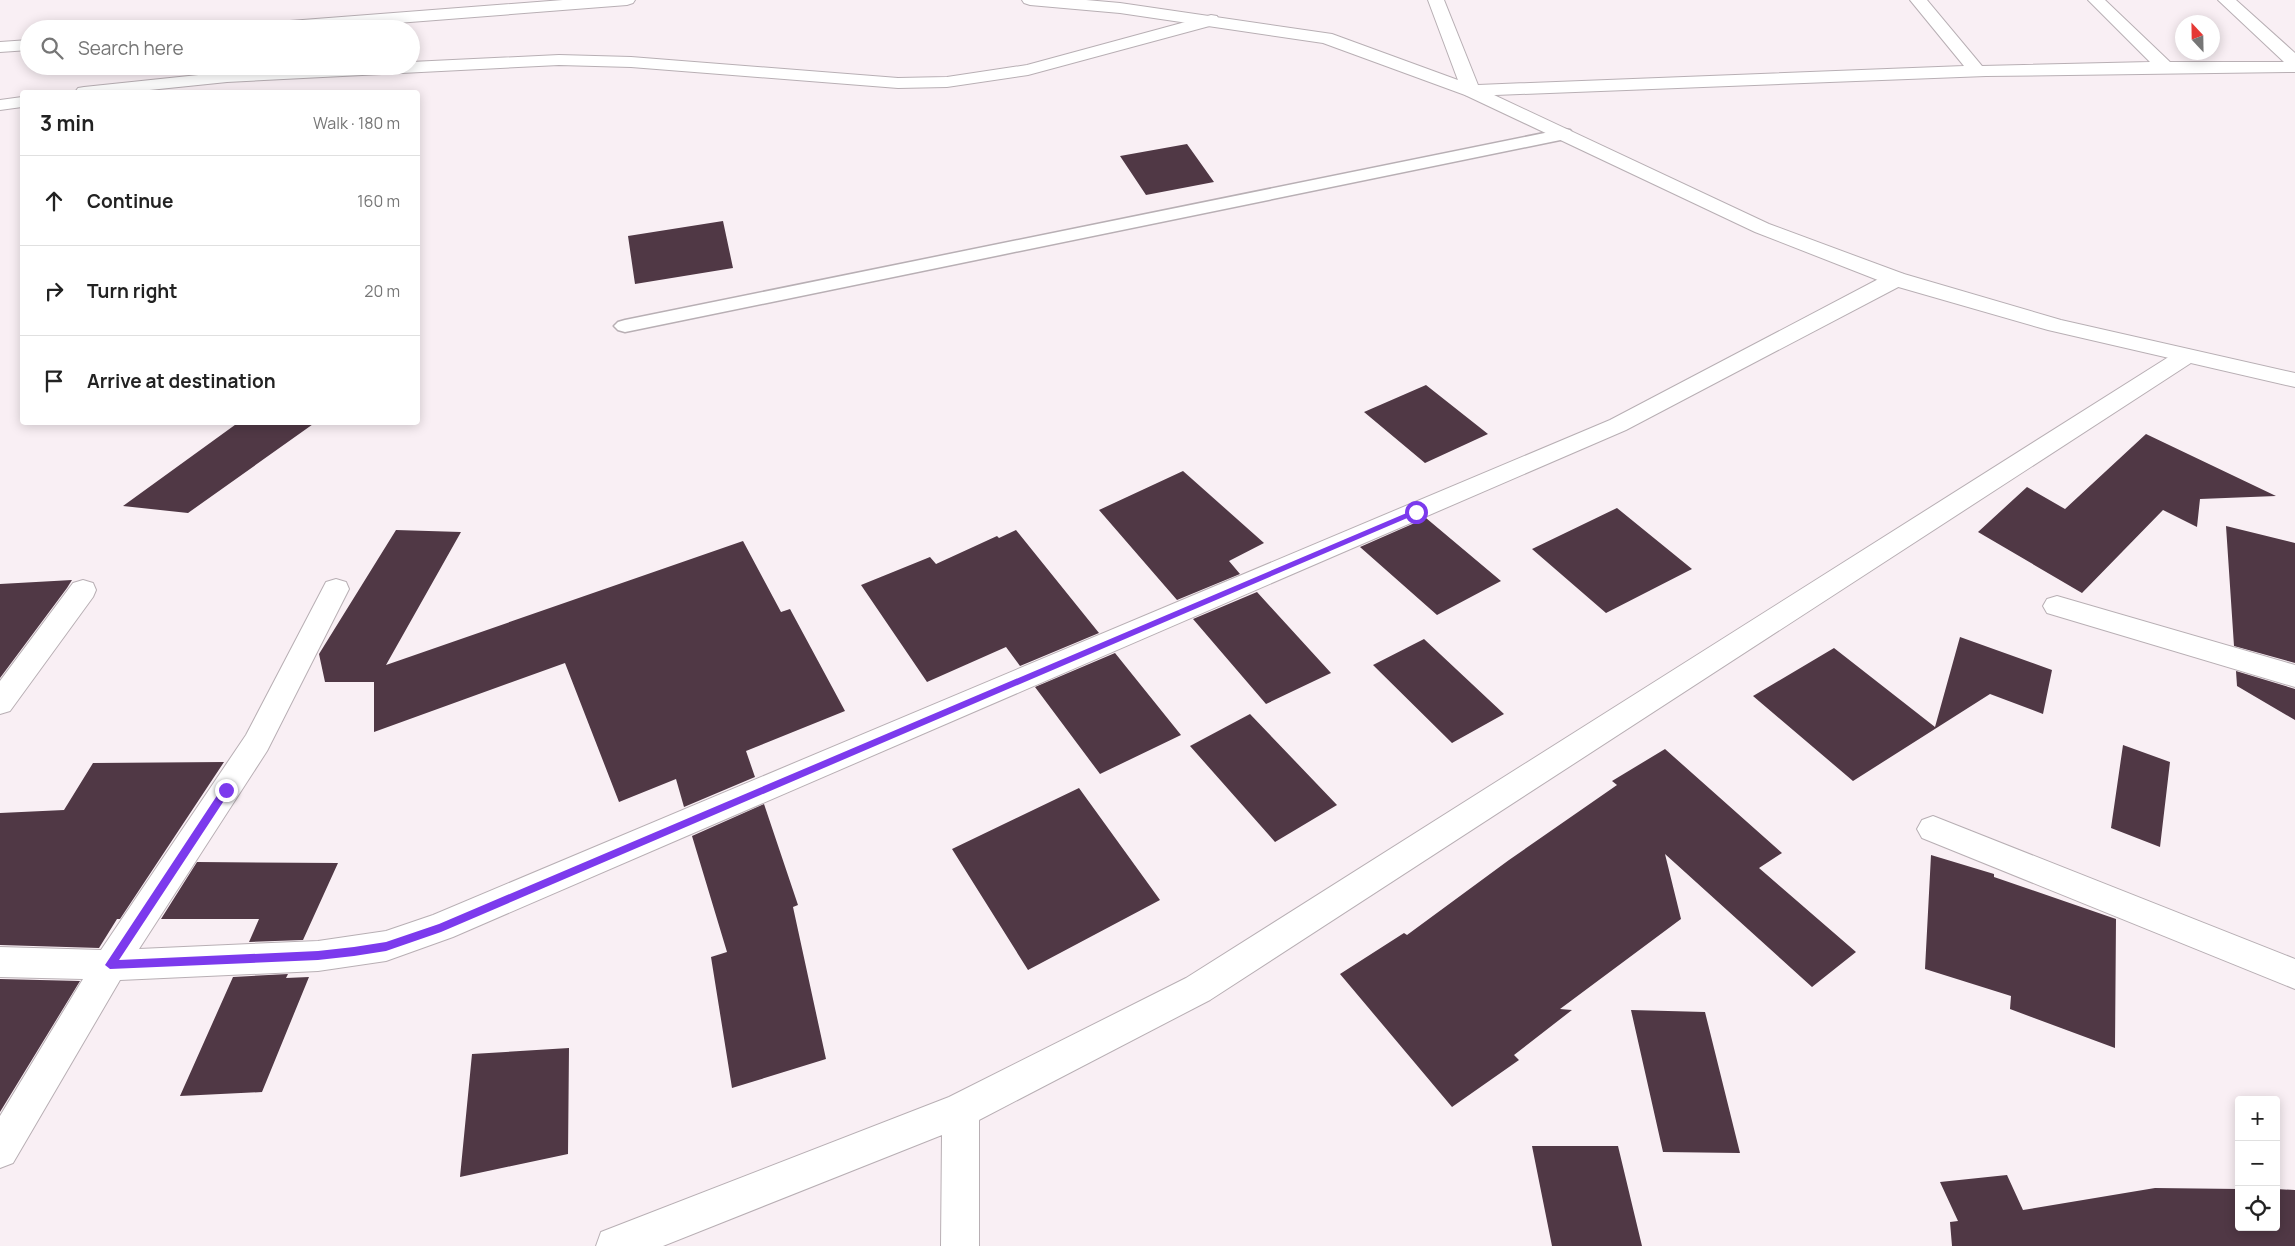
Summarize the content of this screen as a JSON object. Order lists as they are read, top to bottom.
{
  "north": "top",
  "page": {
    "search": "Search here",
    "heading": ["3 min", "Walk · 180 m"],
    "list": [
      ["Continue", "160 m"],
      ["Turn right", "20 m"],
      "Arrive at destination"
    ],
    "map_buttons": ["+", "−"]
  }
}
